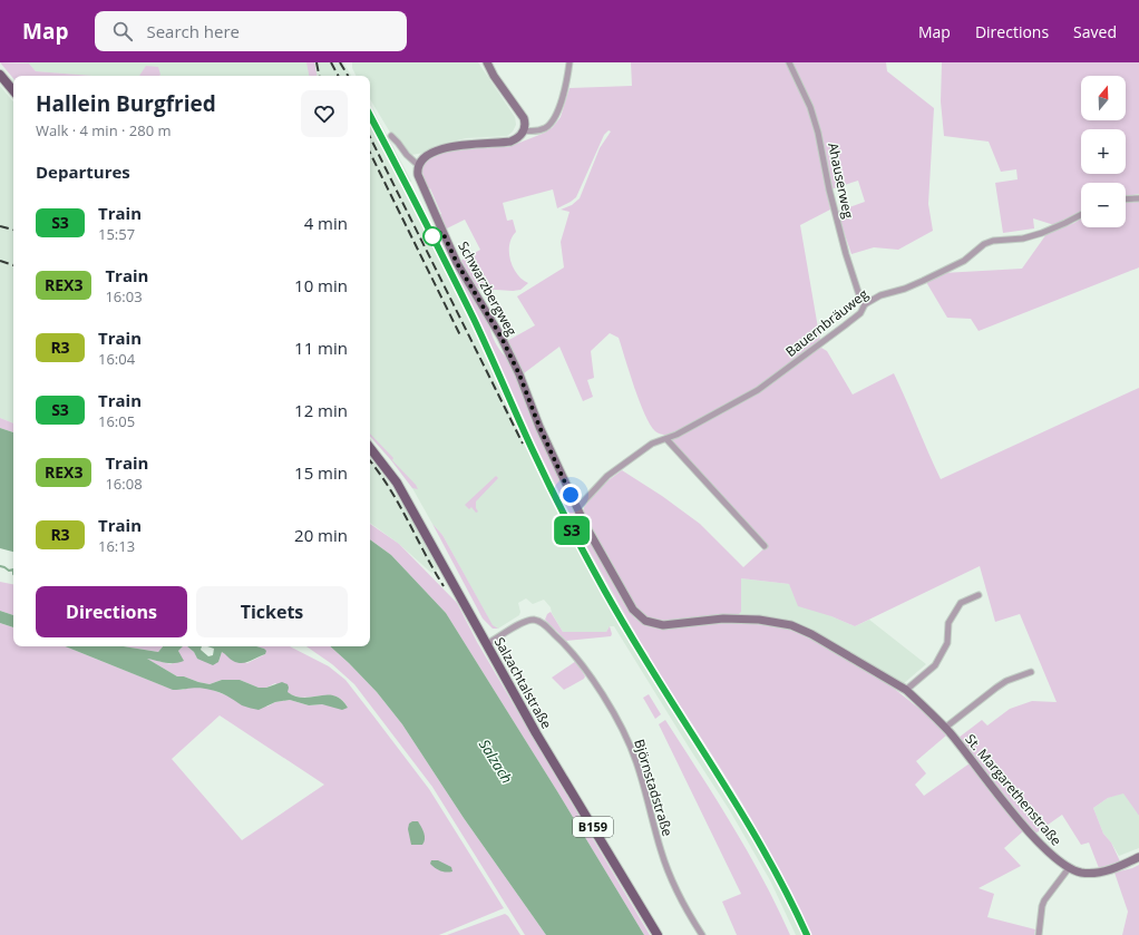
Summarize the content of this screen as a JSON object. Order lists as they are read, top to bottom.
{
  "streets": {
    "main road": ["Salzachtalstraße", "B159"],
    "street": [
      "Ahauserweg",
      "Schwarzbergweg",
      "Bauernbräuweg",
      "Björnstadstraße",
      "St. Margarethenstraße"
    ]
  },
  "crossings": [
    ["Ahauserweg", "Bauernbräuweg"],
    ["Schwarzbergweg", "Bauernbräuweg"],
    ["Schwarzbergweg", "St. Margarethenstraße"],
    ["Bauernbräuweg", "St. Margarethenstraße"],
    ["Salzachtalstraße", "Björnstadstraße"]
  ],
  "water": ["Salzach"],
  "north": "top",
  "page": {
    "header": "Map",
    "search": "Search here",
    "nav": ["Map", "Directions", "Saved"],
    "on_map": "S3",
    "map_buttons": ["+", "−"],
    "heading": [
      ["Hallein Burgfried", "Walk · 4 min · 280 m"],
      "Departures"
    ],
    "list": [
      {
        "mark": "S3",
        "name": "Train",
        "note": "15:57",
        "value": "4 min"
      },
      {
        "mark": "REX3",
        "name": "Train",
        "note": "16:03",
        "value": "10 min"
      },
      {
        "mark": "R3",
        "name": "Train",
        "note": "16:04",
        "value": "11 min"
      },
      {
        "mark": "S3",
        "name": "Train",
        "note": "16:05",
        "value": "12 min"
      },
      {
        "mark": "REX3",
        "name": "Train",
        "note": "16:08",
        "value": "15 min"
      },
      {
        "mark": "R3",
        "name": "Train",
        "note": "16:13",
        "value": "20 min"
      }
    ],
    "buttons": ["Directions", "Tickets"]
  }
}
